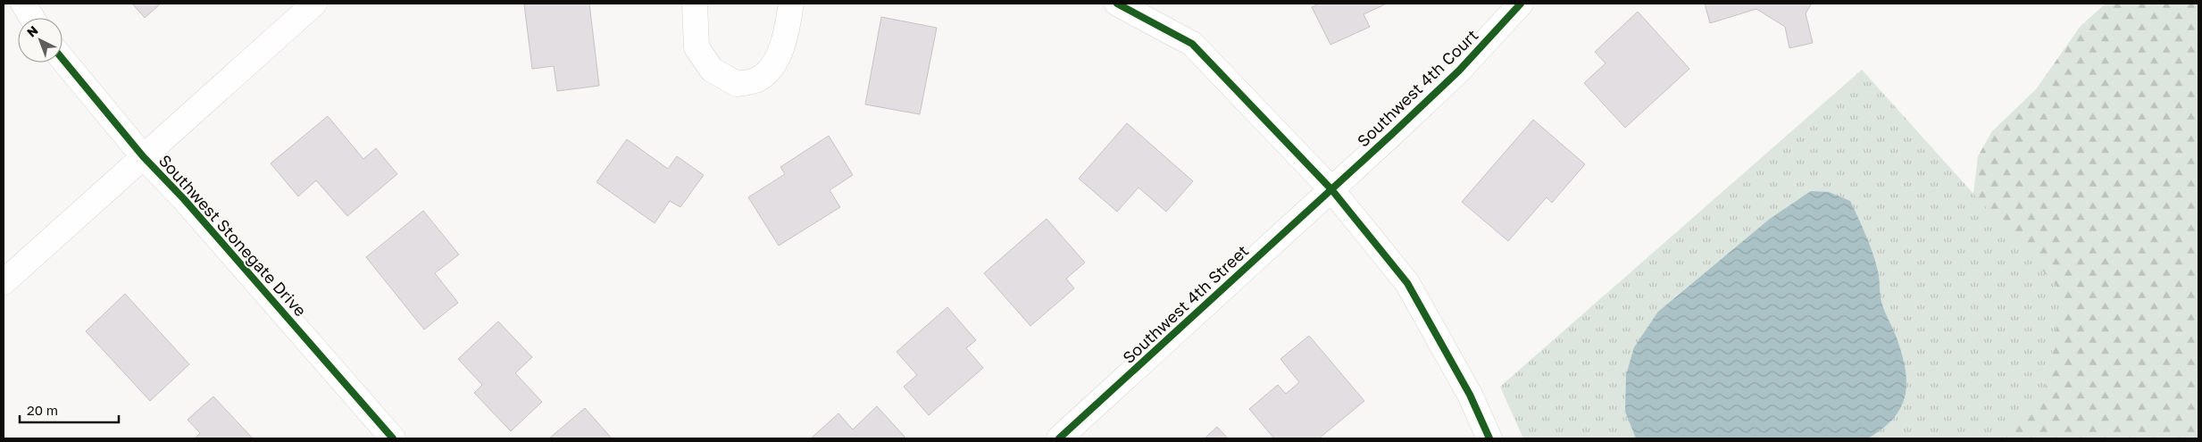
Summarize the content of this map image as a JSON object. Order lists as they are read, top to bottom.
{
  "streets": {
    "street": ["Southwest 4th Court", "Southwest Stonegate Drive", "Southwest 4th Street"]
  },
  "crossings": [
    ["Southwest 4th Court", "Southwest 4th Street"]
  ],
  "scale_bar": "20 m",
  "north": "top left"
}
